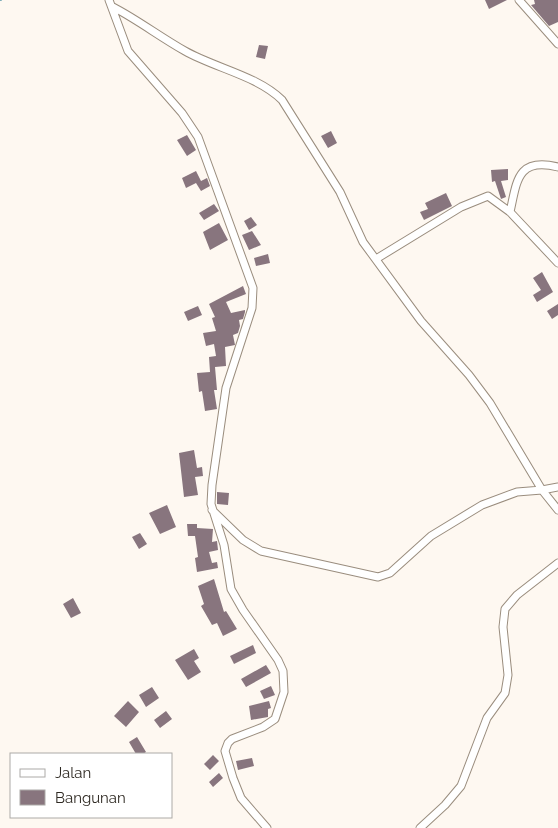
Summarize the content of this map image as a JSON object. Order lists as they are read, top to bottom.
{
  "legend": ["Jalan", "Bangunan"]
}
